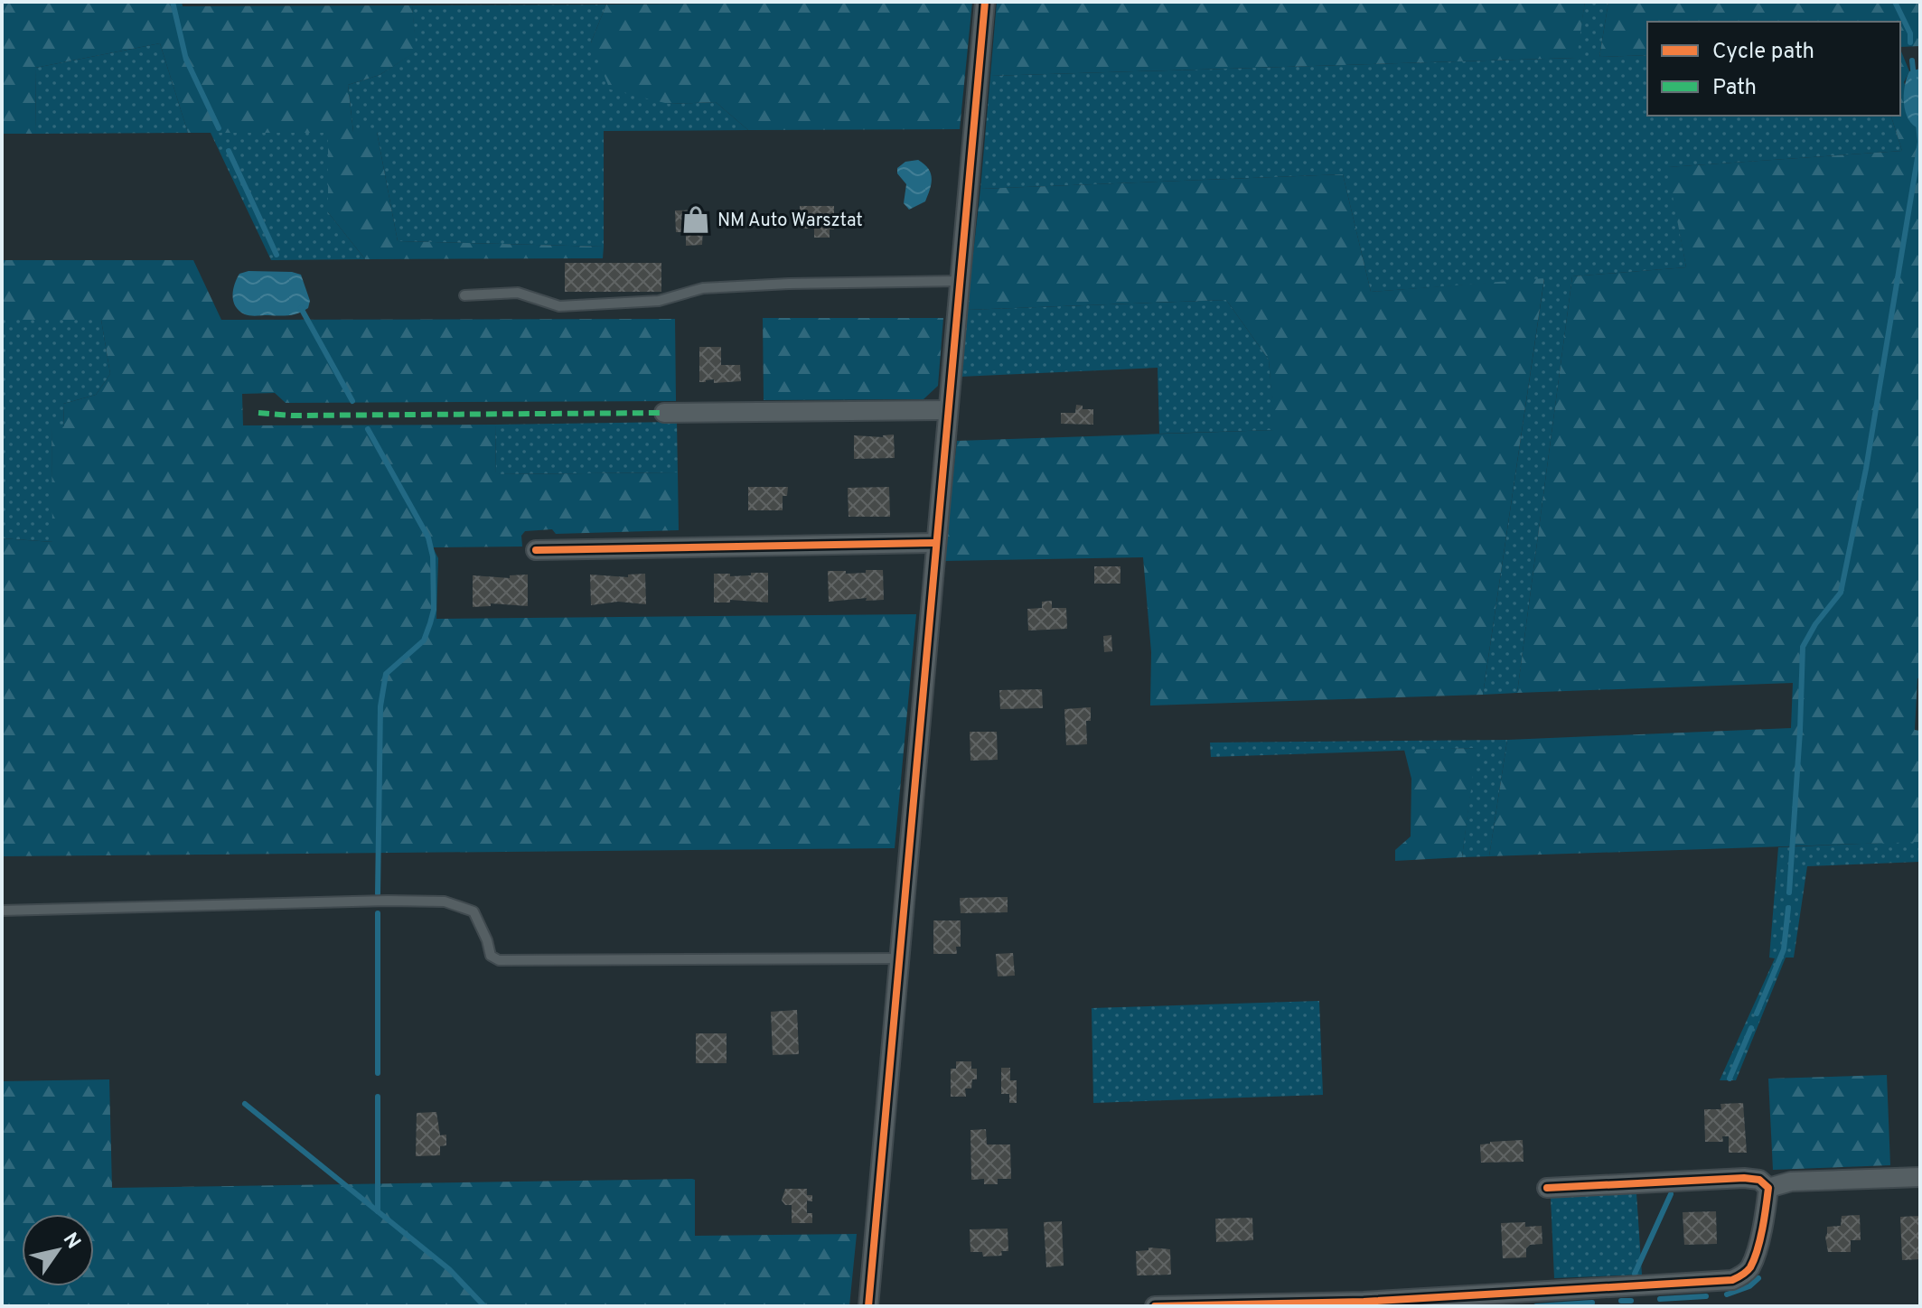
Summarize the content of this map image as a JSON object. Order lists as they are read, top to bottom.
{
  "places": {
    "shop": ["NM Auto Warsztat"]
  },
  "legend": ["Cycle path", "Path"],
  "north": "top right"
}
